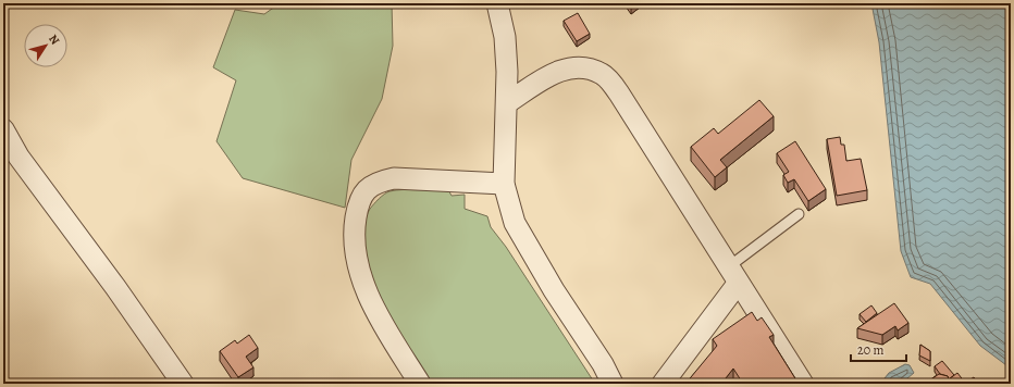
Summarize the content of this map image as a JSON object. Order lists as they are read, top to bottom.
{
  "scale_bar": "20 m",
  "north": "top right"
}
